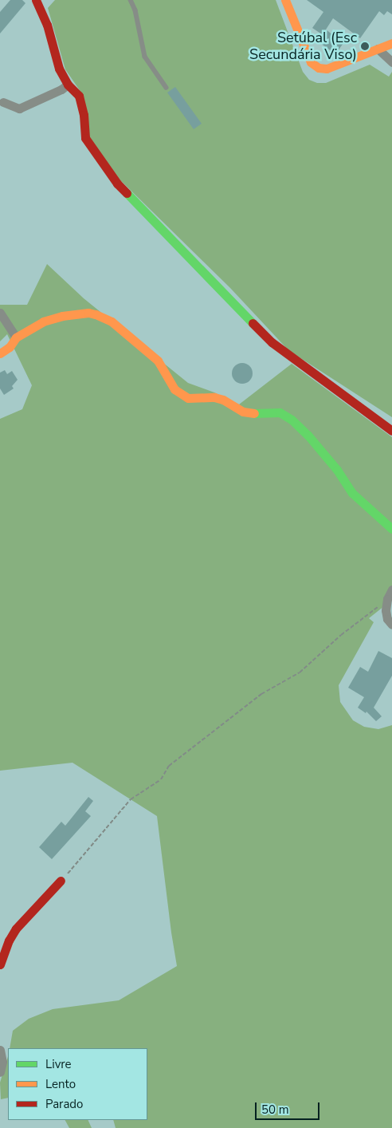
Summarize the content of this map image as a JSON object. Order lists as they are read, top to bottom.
{
  "places": ["Setúbal (Esc Secundária Viso)"],
  "legend": ["Livre", "Lento", "Parado"],
  "scale_bar": "50 m"
}
